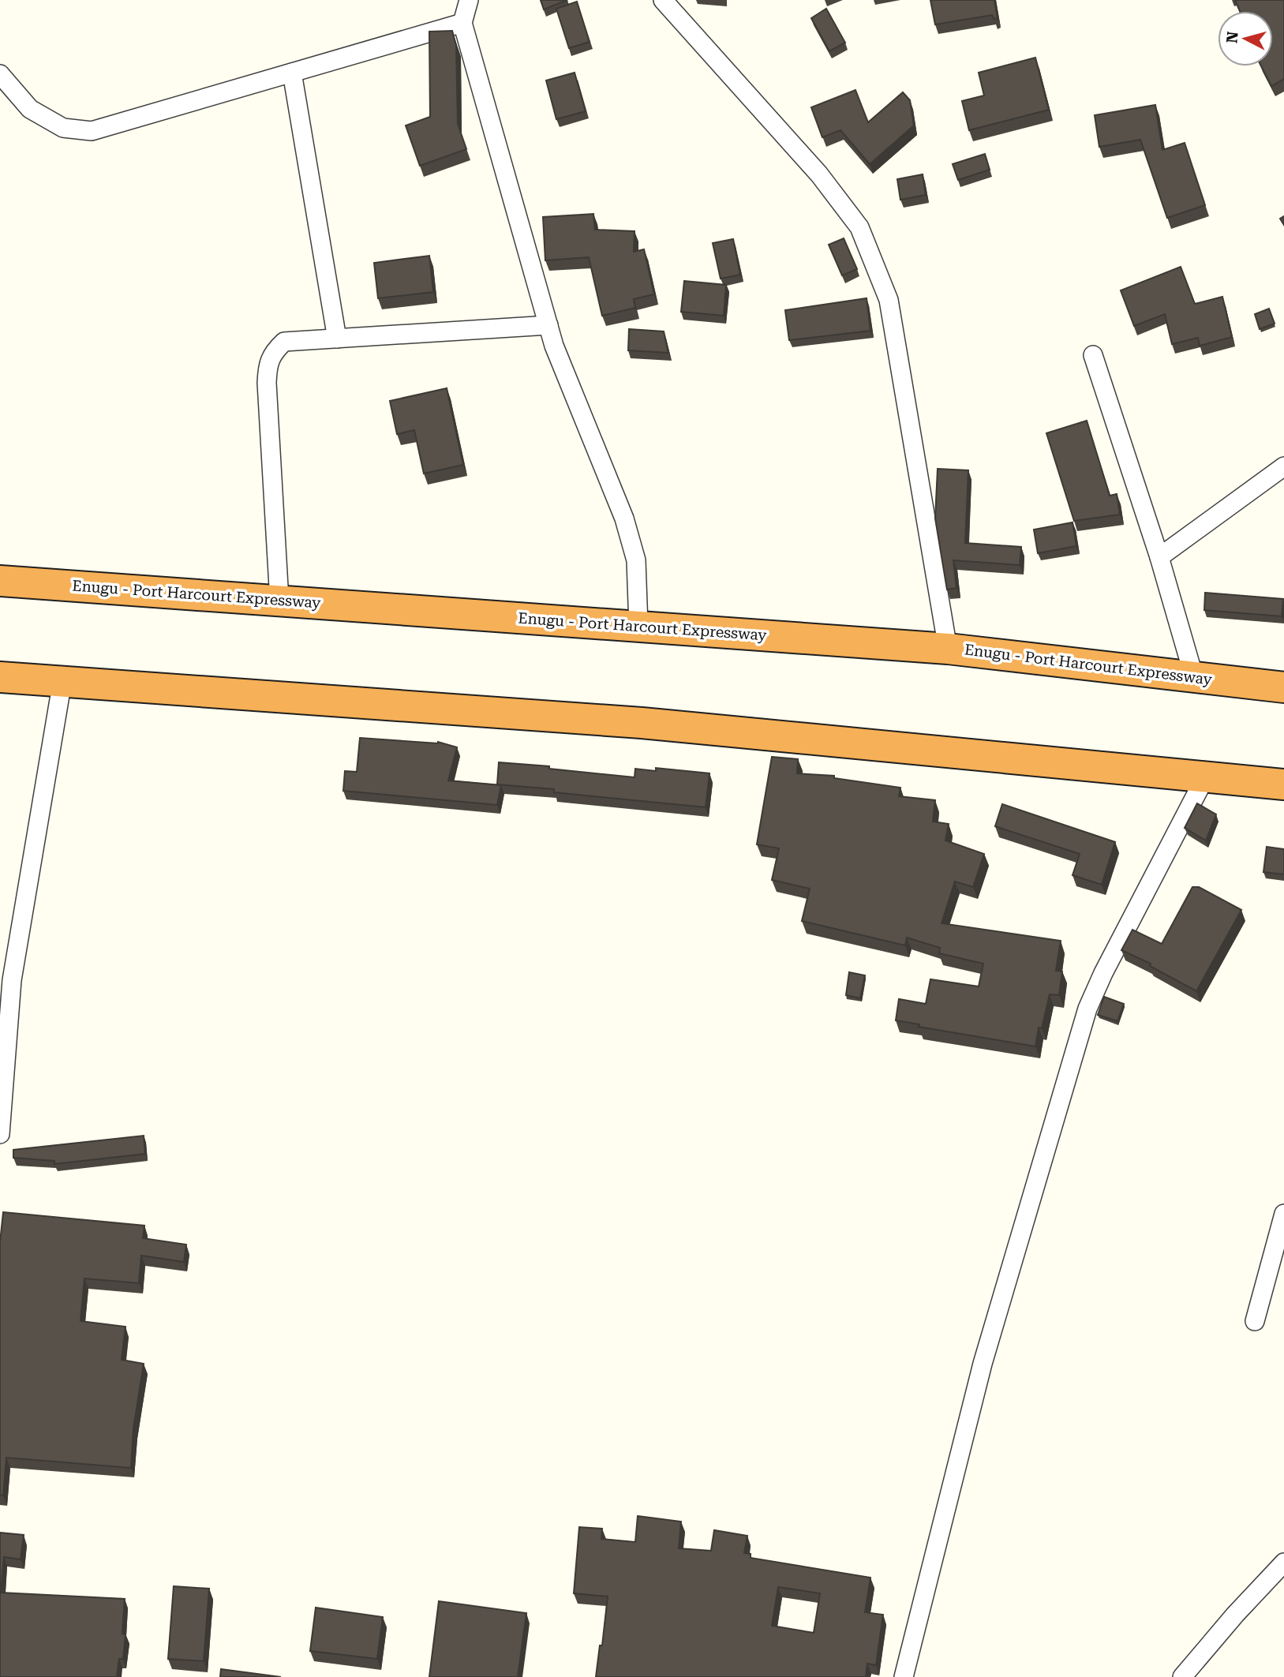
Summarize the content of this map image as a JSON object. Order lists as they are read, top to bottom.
{
  "streets": {
    "highway": ["Enugu - Port Harcourt Expressway"]
  },
  "north": "left"
}
